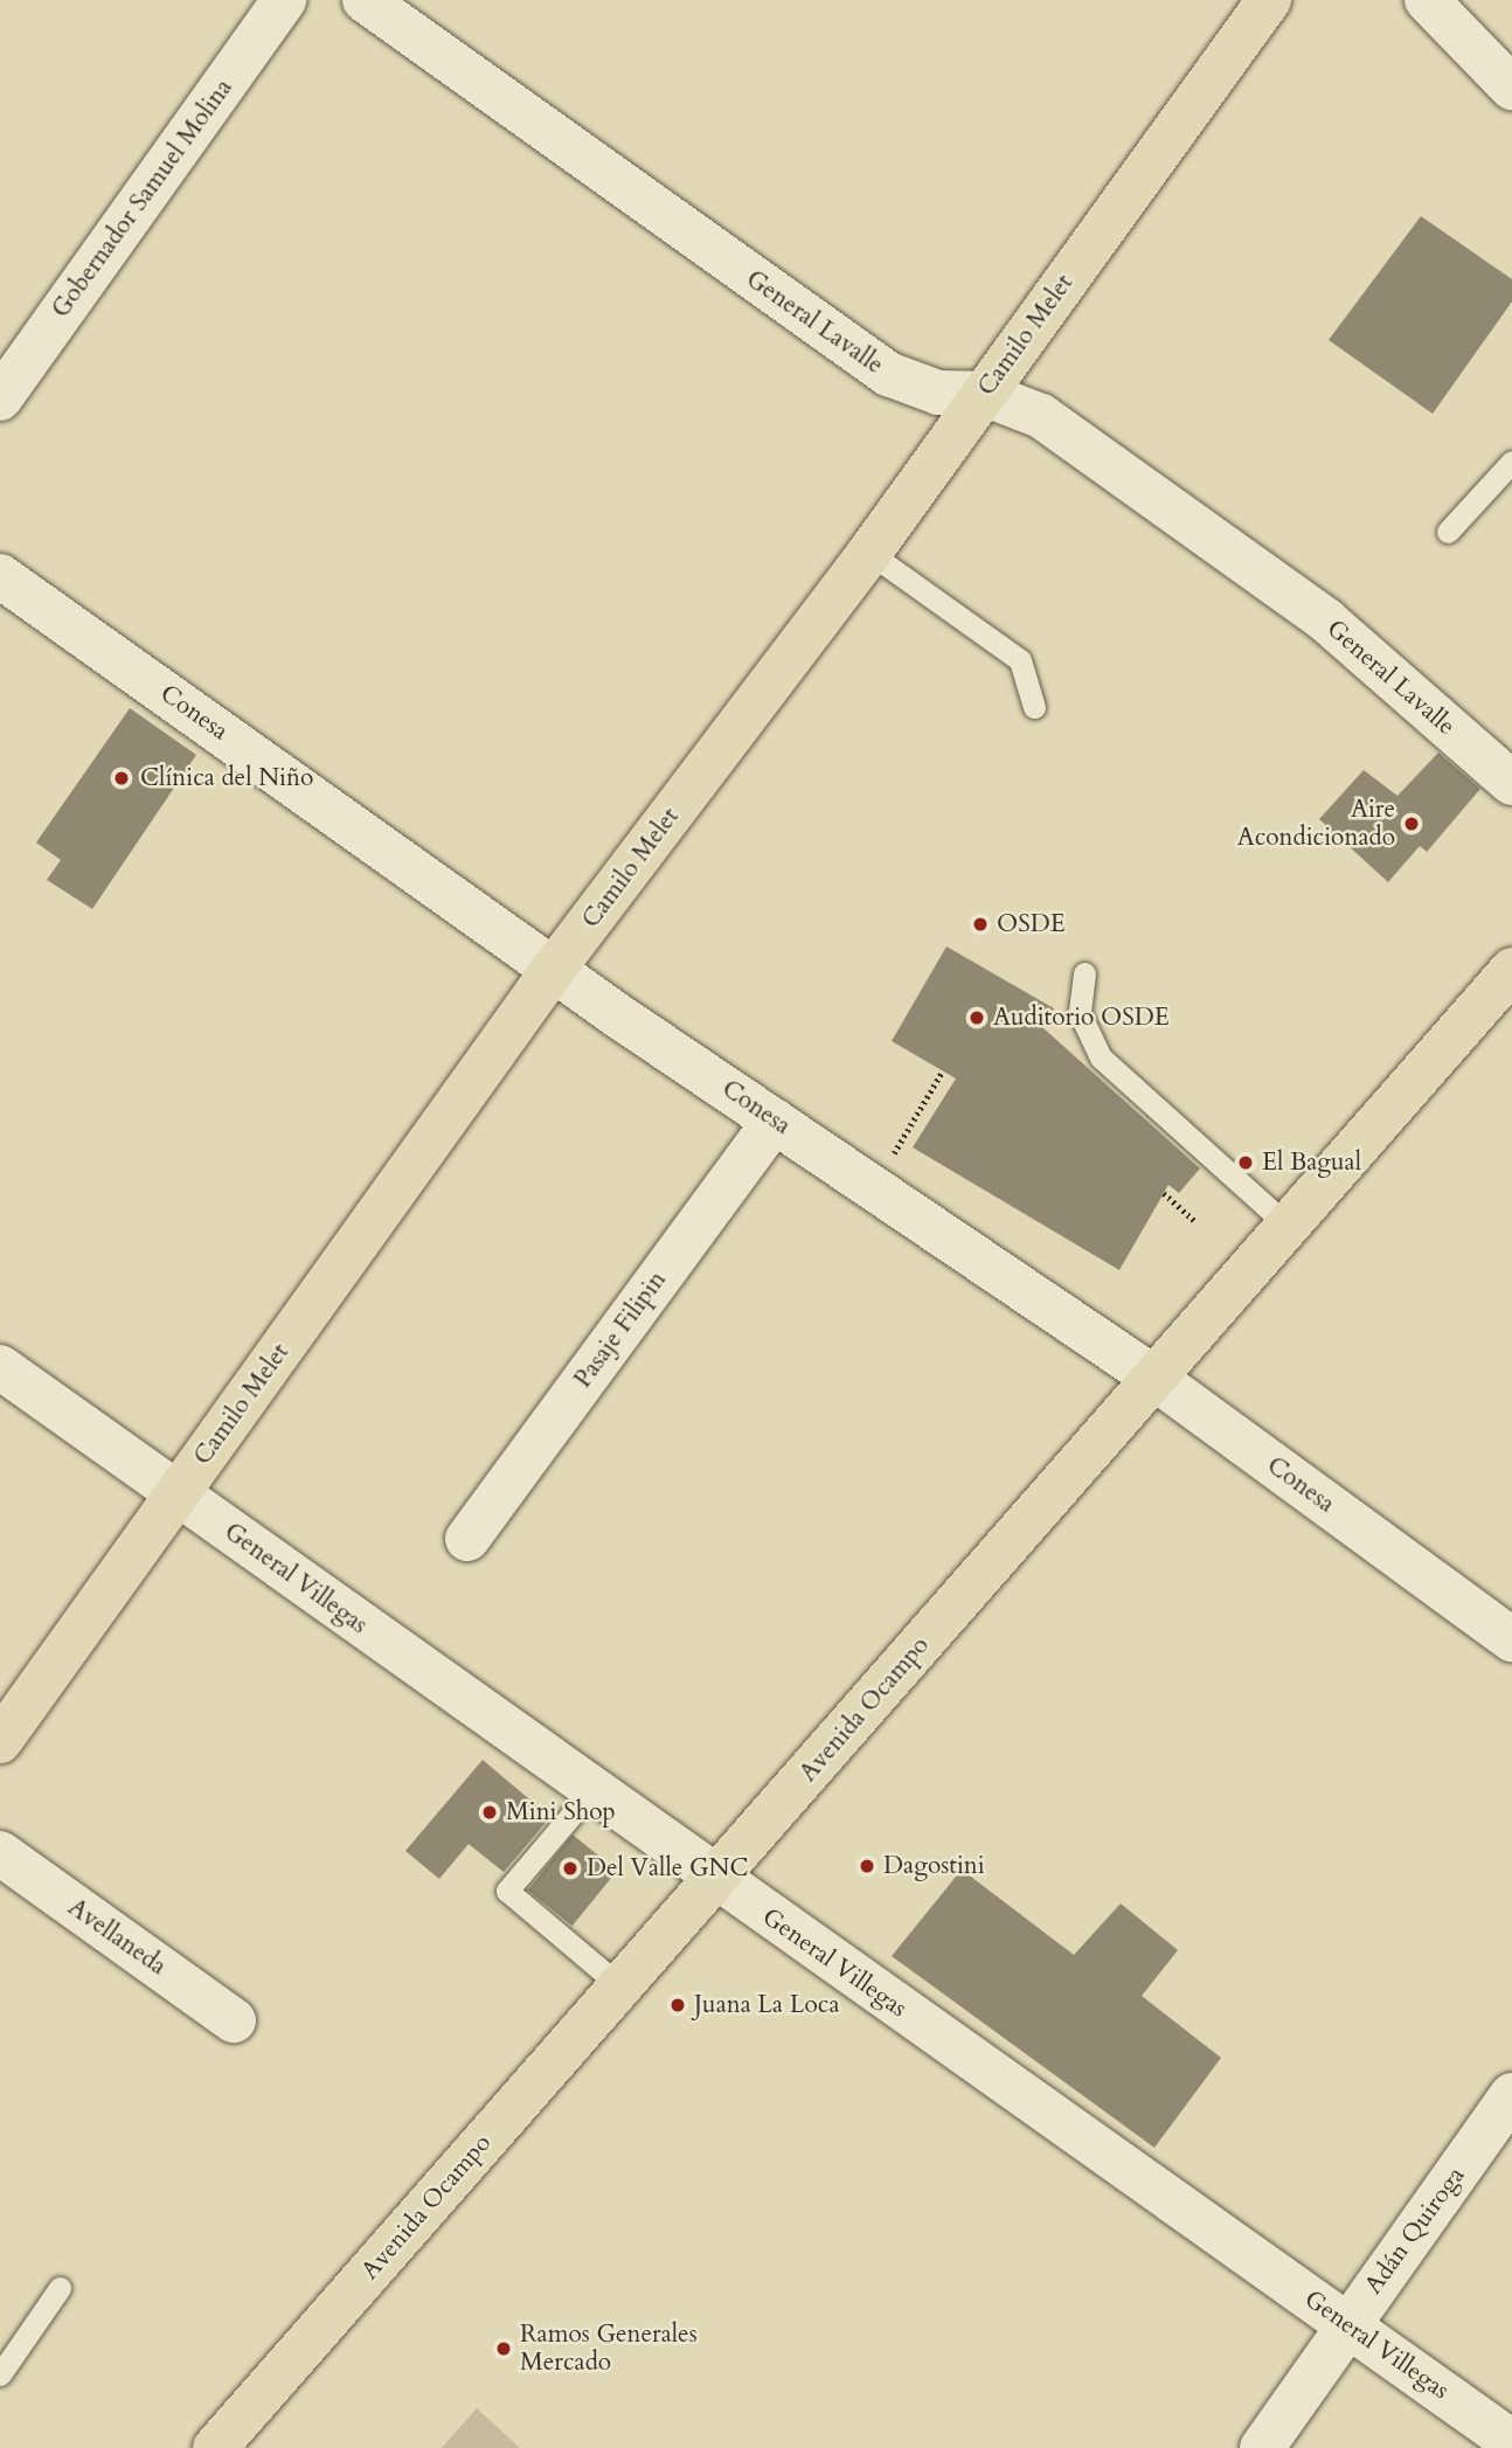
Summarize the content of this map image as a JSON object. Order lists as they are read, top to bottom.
{
  "streets": {
    "main road": ["Camilo Melet", "Avenida Ocampo"],
    "street": [
      "Gobernador Samuel Molina",
      "General Lavalle",
      "Conesa",
      "Pasaje Filipin",
      "General Villegas",
      "Avellaneda",
      "Adán Quiroga"
    ]
  },
  "crossings": [
    ["General Lavalle", "Camilo Melet"],
    ["Camilo Melet", "Conesa"],
    ["Camilo Melet", "General Villegas"],
    ["Conesa", "Pasaje Filipin"],
    ["Conesa", "Avenida Ocampo"],
    ["General Villegas", "Avenida Ocampo"],
    ["General Villegas", "Adán Quiroga"]
  ],
  "places": [
    "Clínica del Niño",
    "Aire Acondicionado",
    "OSDE",
    "Auditorio OSDE",
    "El Bagual",
    "Mini Shop",
    "Dagostini",
    "Del Valle GNC",
    "Juana La Loca",
    "Ramos Generales Mercado"
  ]
}
